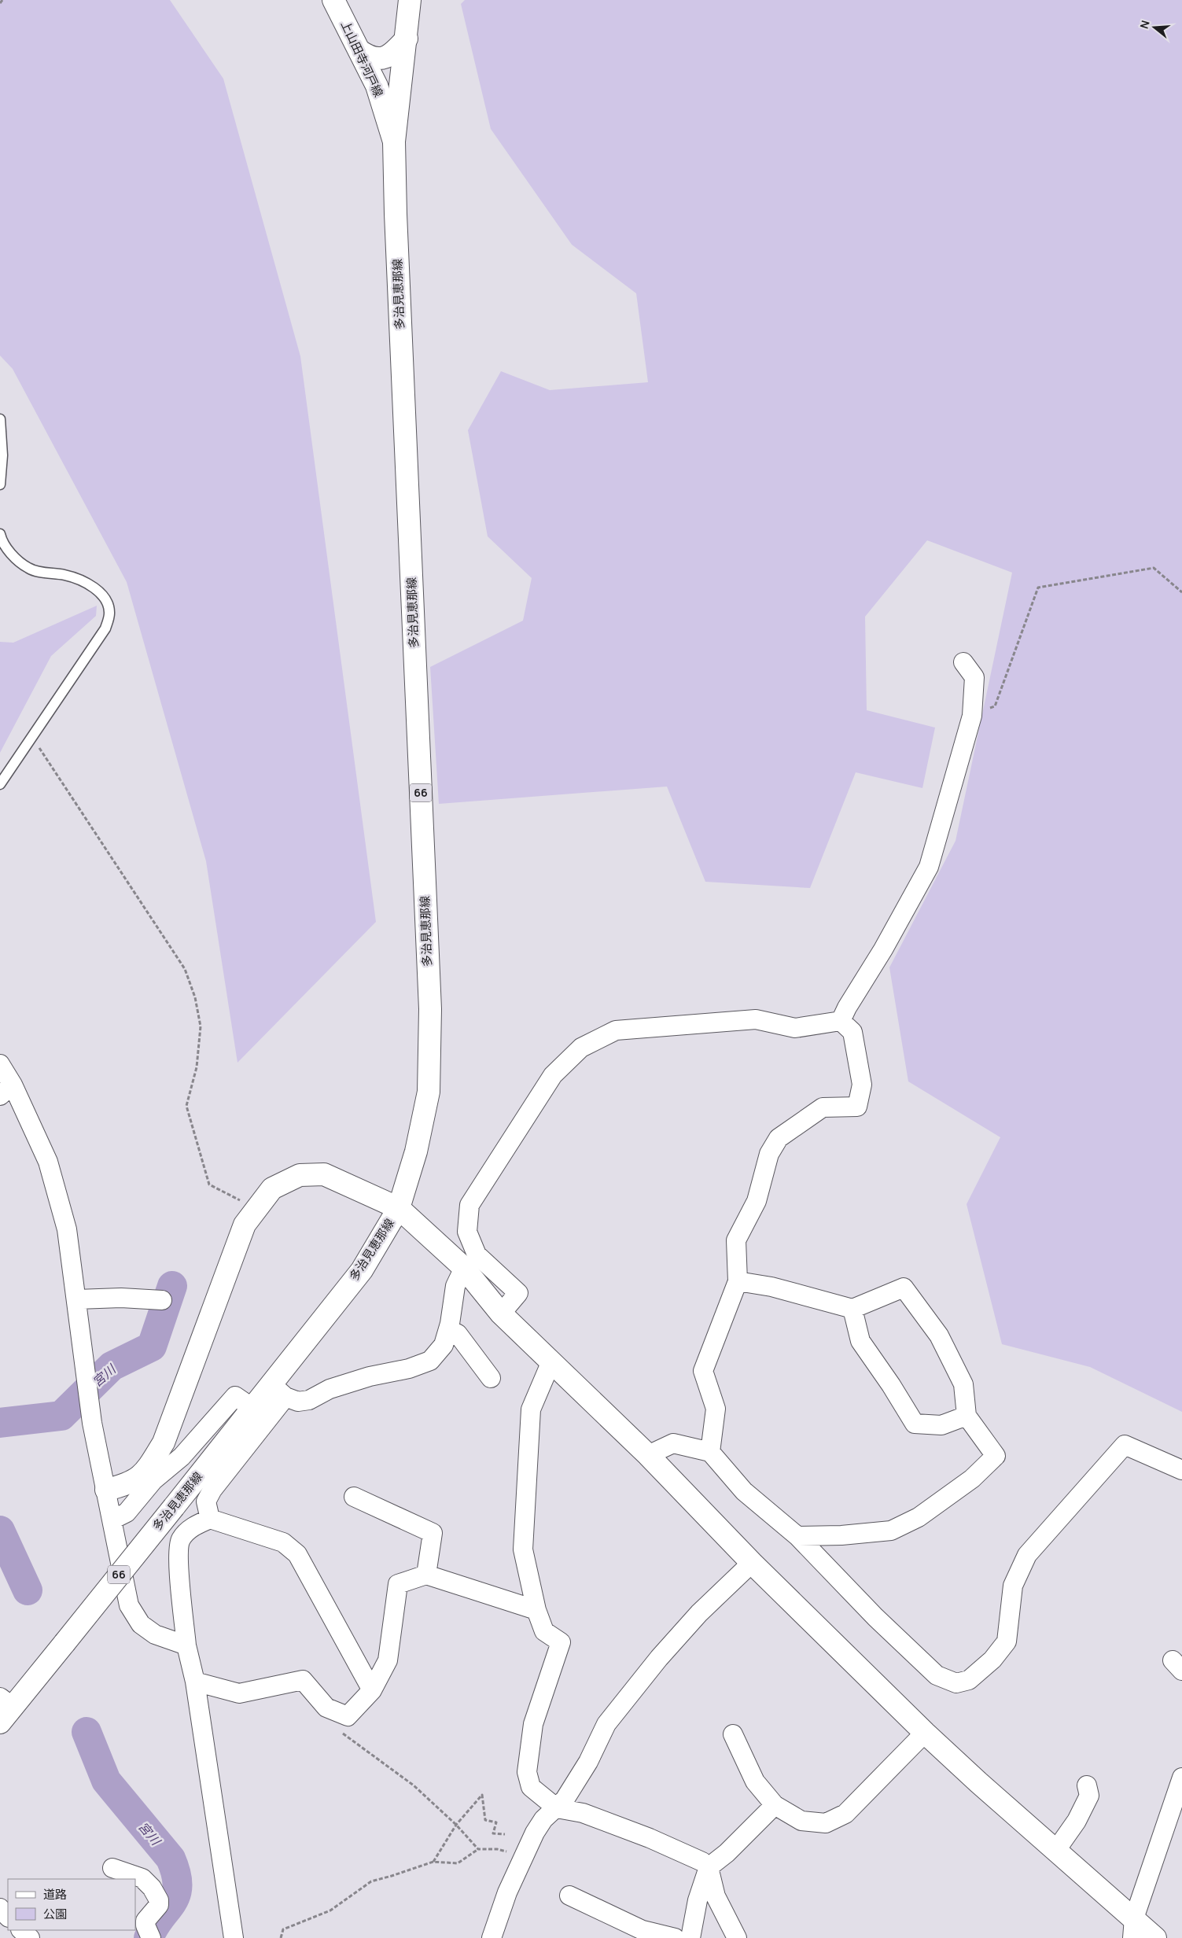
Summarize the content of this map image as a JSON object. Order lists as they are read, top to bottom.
{
  "streets": {
    "main road": ["上山田寺河戸線", "多治見恵那線", "66"]
  },
  "crossings": [
    ["上山田寺河戸線", "多治見恵那線"]
  ],
  "water": ["宮川"],
  "legend": ["道路", "公園"],
  "north": "left"
}
